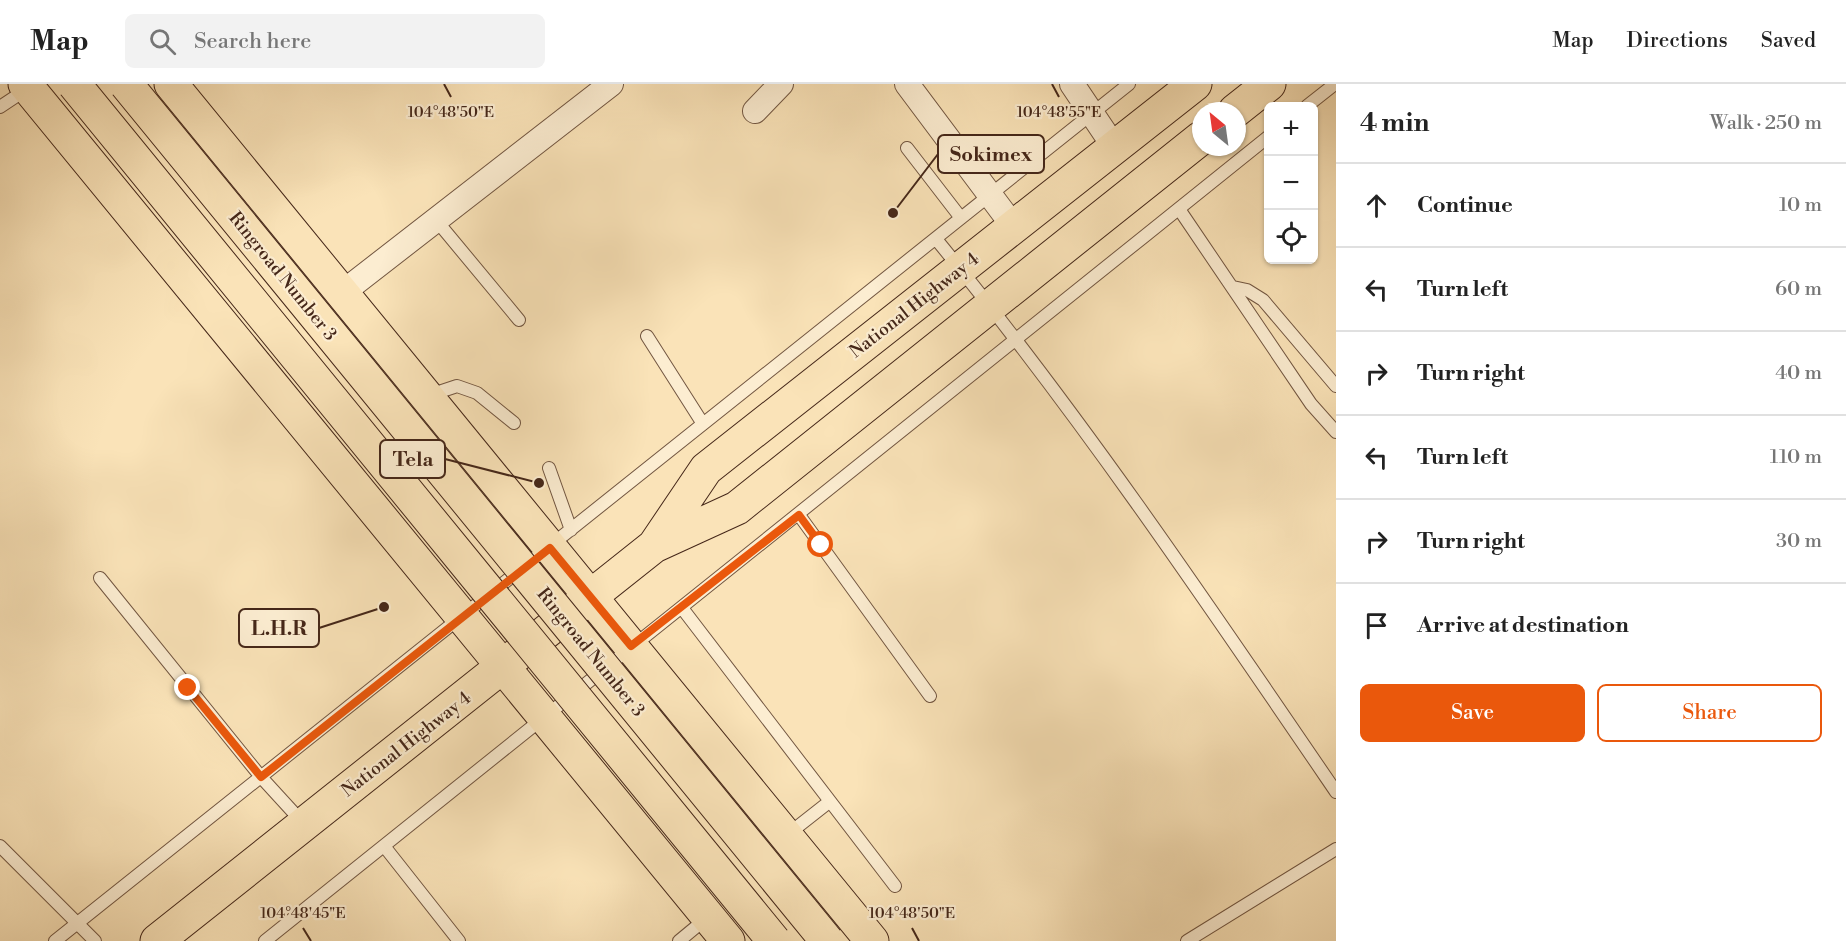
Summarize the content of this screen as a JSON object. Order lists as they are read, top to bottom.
{
  "streets": {
    "main road": ["Ringroad Number 3", "National Highway 4"]
  },
  "places": ["Sokimex", "Tela", "L.H.R"],
  "north": "top left",
  "page": {
    "header": "Map",
    "search": "Search here",
    "nav": ["Map", "Directions", "Saved"],
    "heading": ["4 min", "Walk · 250 m"],
    "map_buttons": ["+", "−"],
    "list": [
      ["Continue", "10 m"],
      ["Turn left", "60 m"],
      ["Turn right", "40 m"],
      ["Turn left", "110 m"],
      ["Turn right", "30 m"],
      "Arrive at destination"
    ],
    "buttons": ["Save", "Share"]
  },
  "coordinates": ["104°48'50\"E", "104°48'55\"E", "104°48'45\"E"]
}
